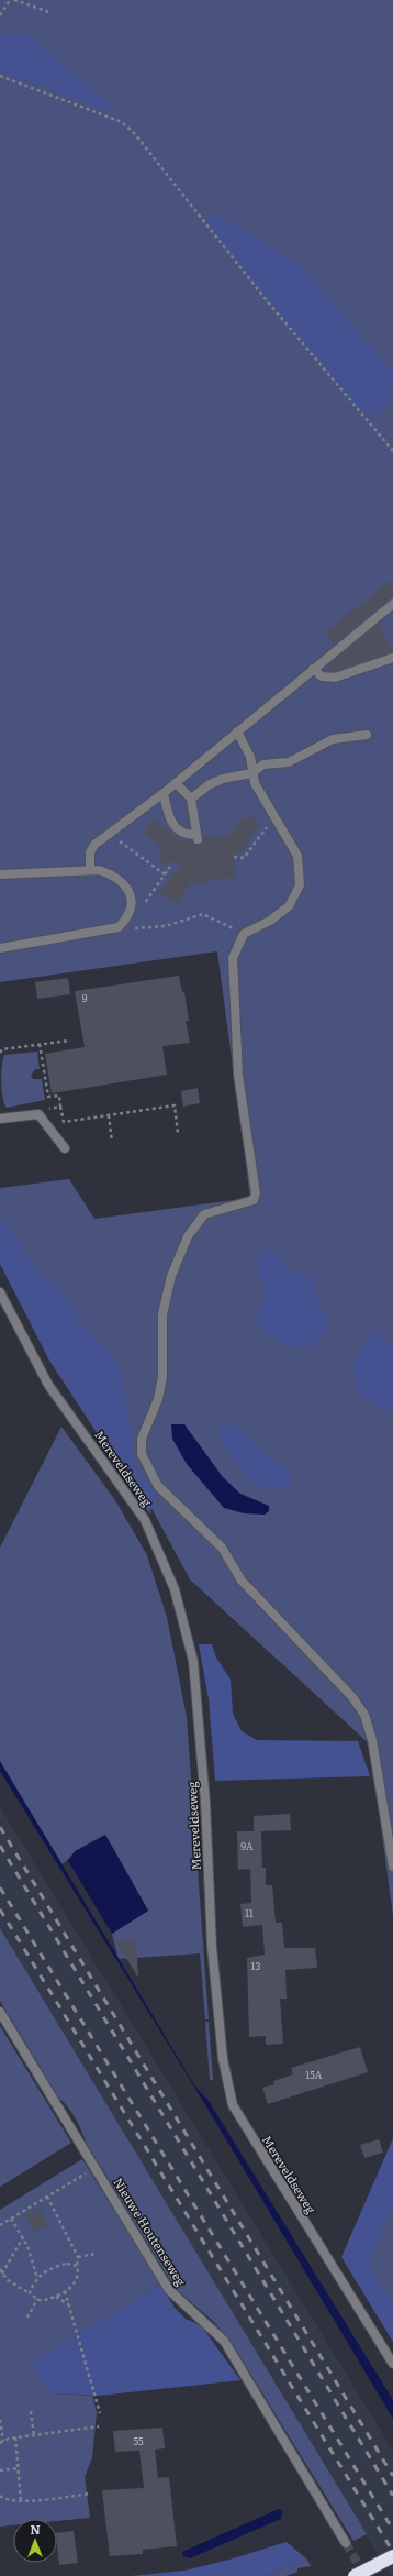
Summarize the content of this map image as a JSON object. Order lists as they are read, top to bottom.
{
  "streets": {
    "street": ["Mereveldseweg", "Nieuwe Houtenseweg"]
  },
  "house_numbers": [
    "9",
    "9A",
    "11",
    "13",
    "15A",
    "55"
  ],
  "north": "top"
}
